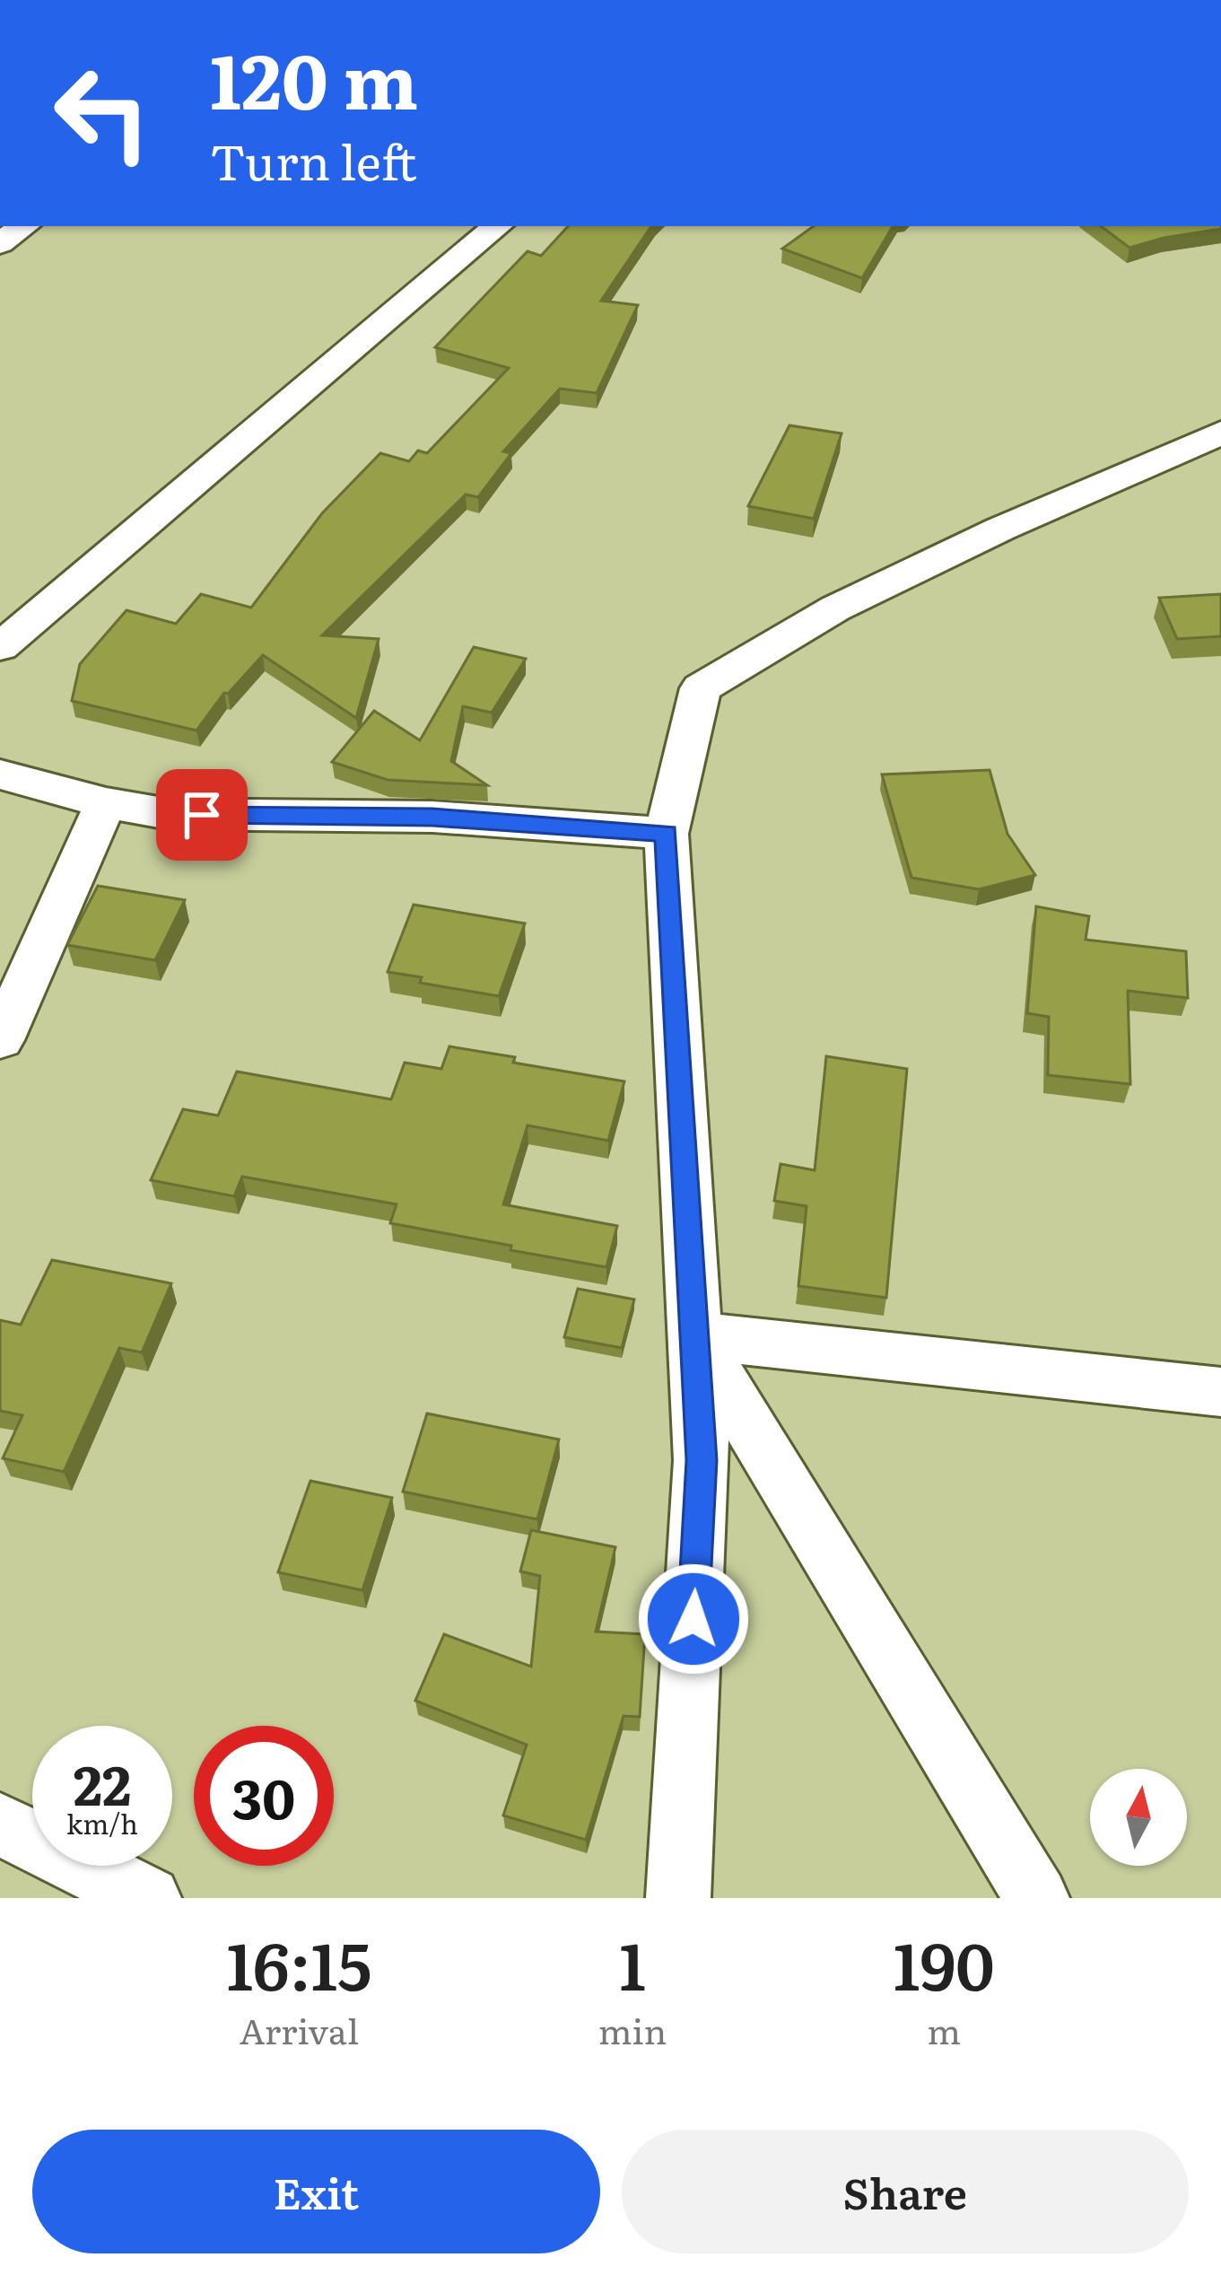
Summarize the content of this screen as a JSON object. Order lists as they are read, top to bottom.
{
  "north": "top",
  "page": {
    "turn": ["120 m", "Turn left"],
    "speed": "22 km/h",
    "limit": "30",
    "eta": [
      "16:15",
      "Arrival",
      "1",
      "min",
      "190",
      "m"
    ],
    "buttons": ["Exit", "Share"]
  }
}
